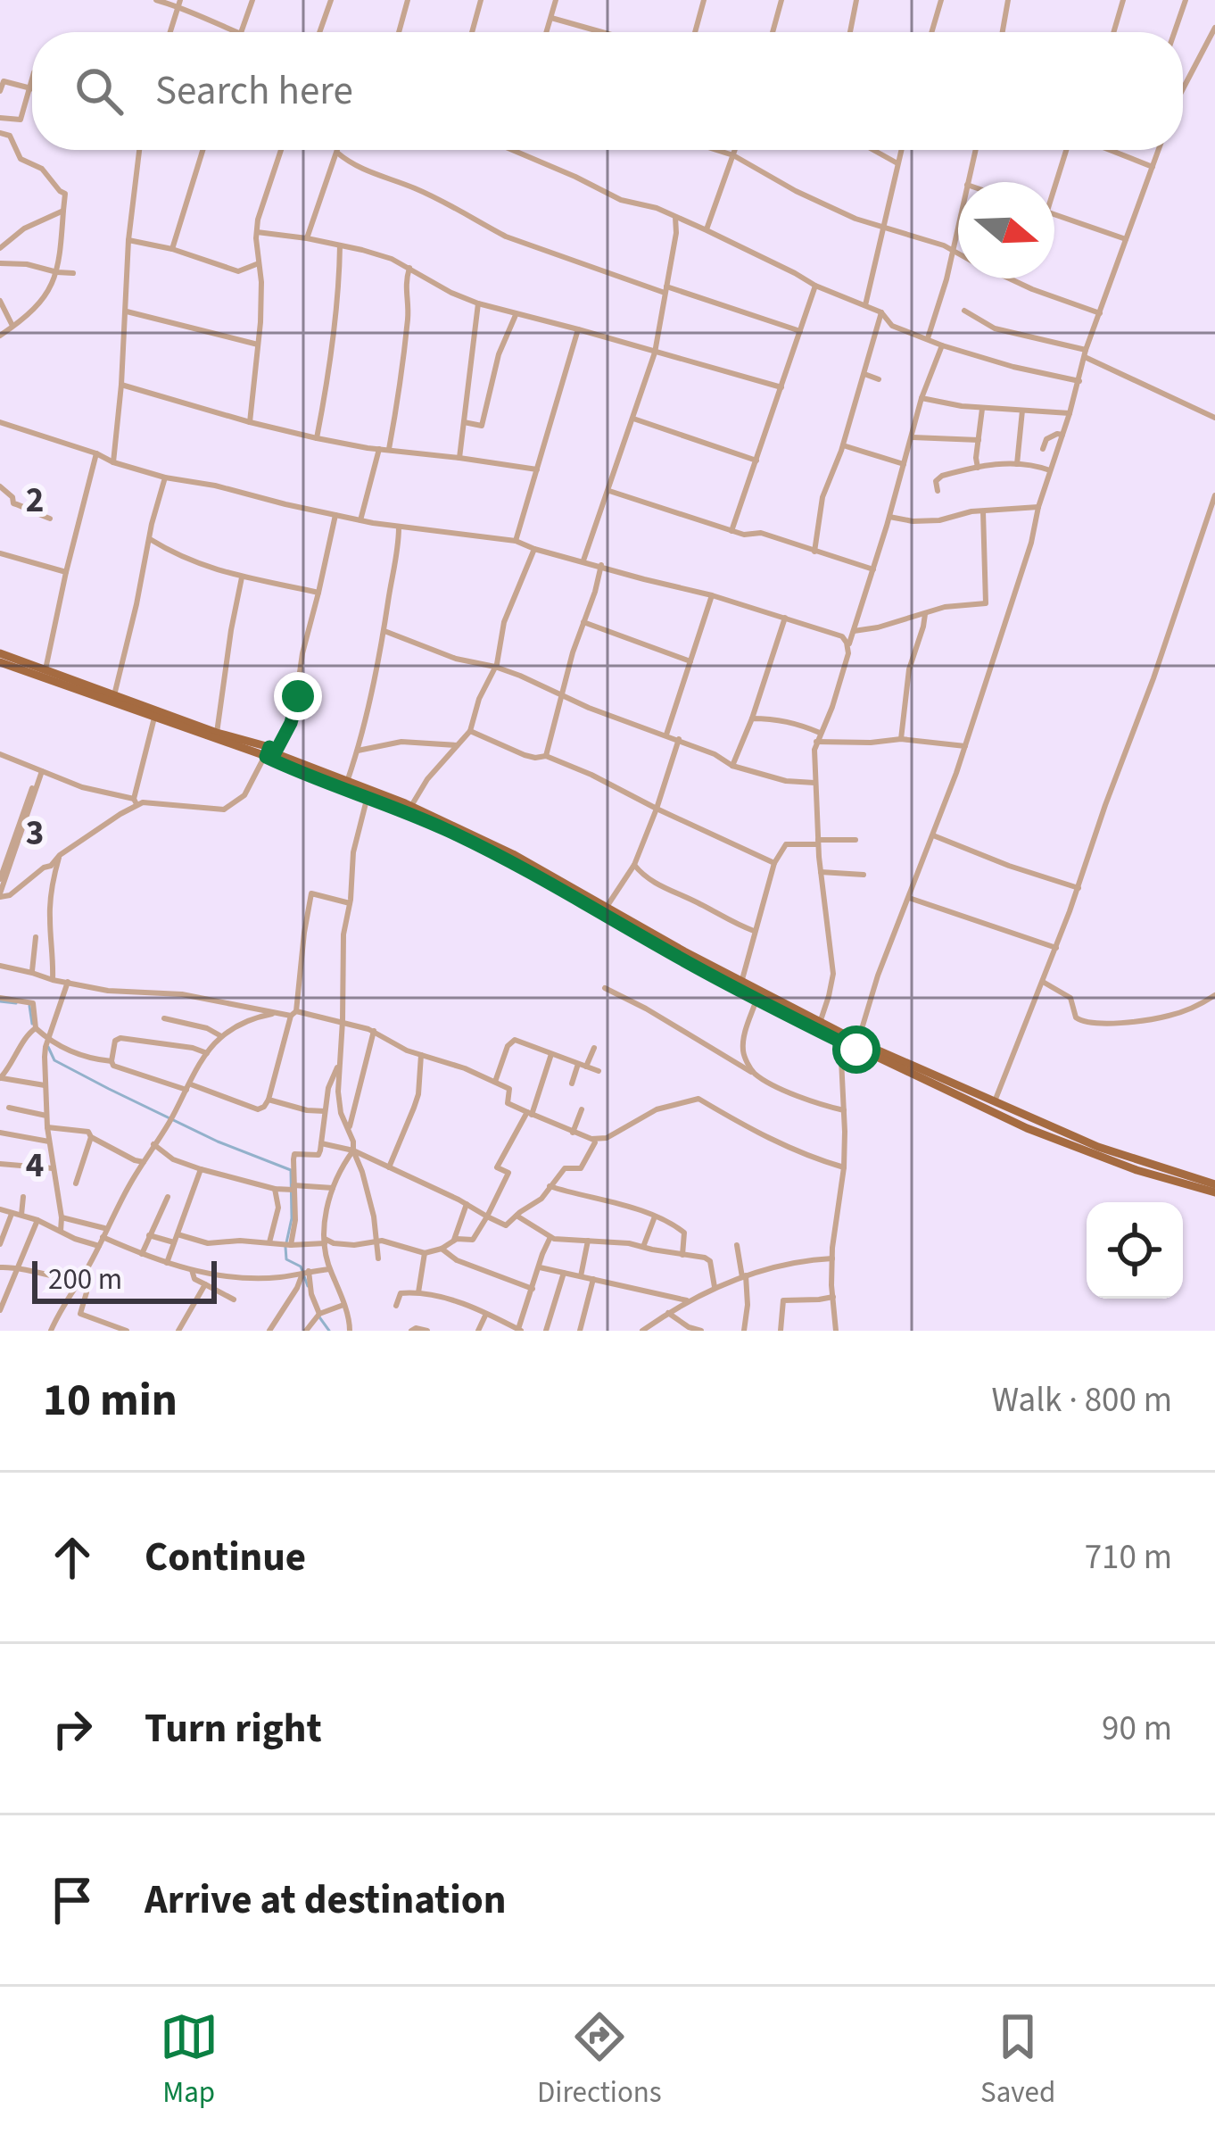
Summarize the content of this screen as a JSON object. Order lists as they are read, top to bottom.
{
  "scale_bar": "200 m",
  "north": "right",
  "page": {
    "search": "Search here",
    "scale": "200 m",
    "heading": ["10 min", "Walk · 800 m"],
    "list": [
      ["Continue", "710 m"],
      ["Turn right", "90 m"],
      "Arrive at destination"
    ],
    "nav": ["Map", "Directions", "Saved"]
  },
  "grid": {
    "rows": ["2", "3", "4"]
  }
}
